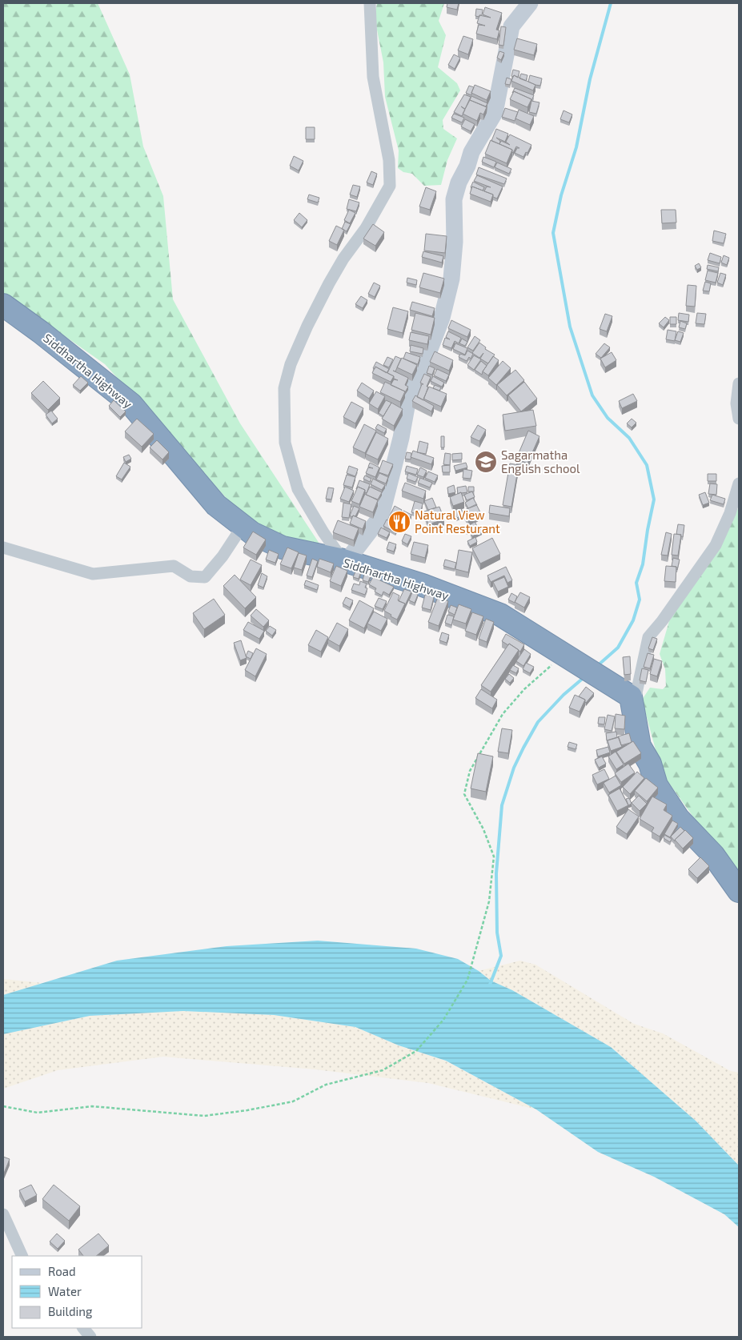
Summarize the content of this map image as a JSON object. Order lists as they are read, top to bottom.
{
  "streets": {
    "highway": ["Siddhartha Highway"]
  },
  "places": {
    "school or university": ["Sagarmatha English school"],
    "restaurant": ["Natural View Point Resturant"]
  },
  "legend": ["Road", "Water", "Building"]
}
